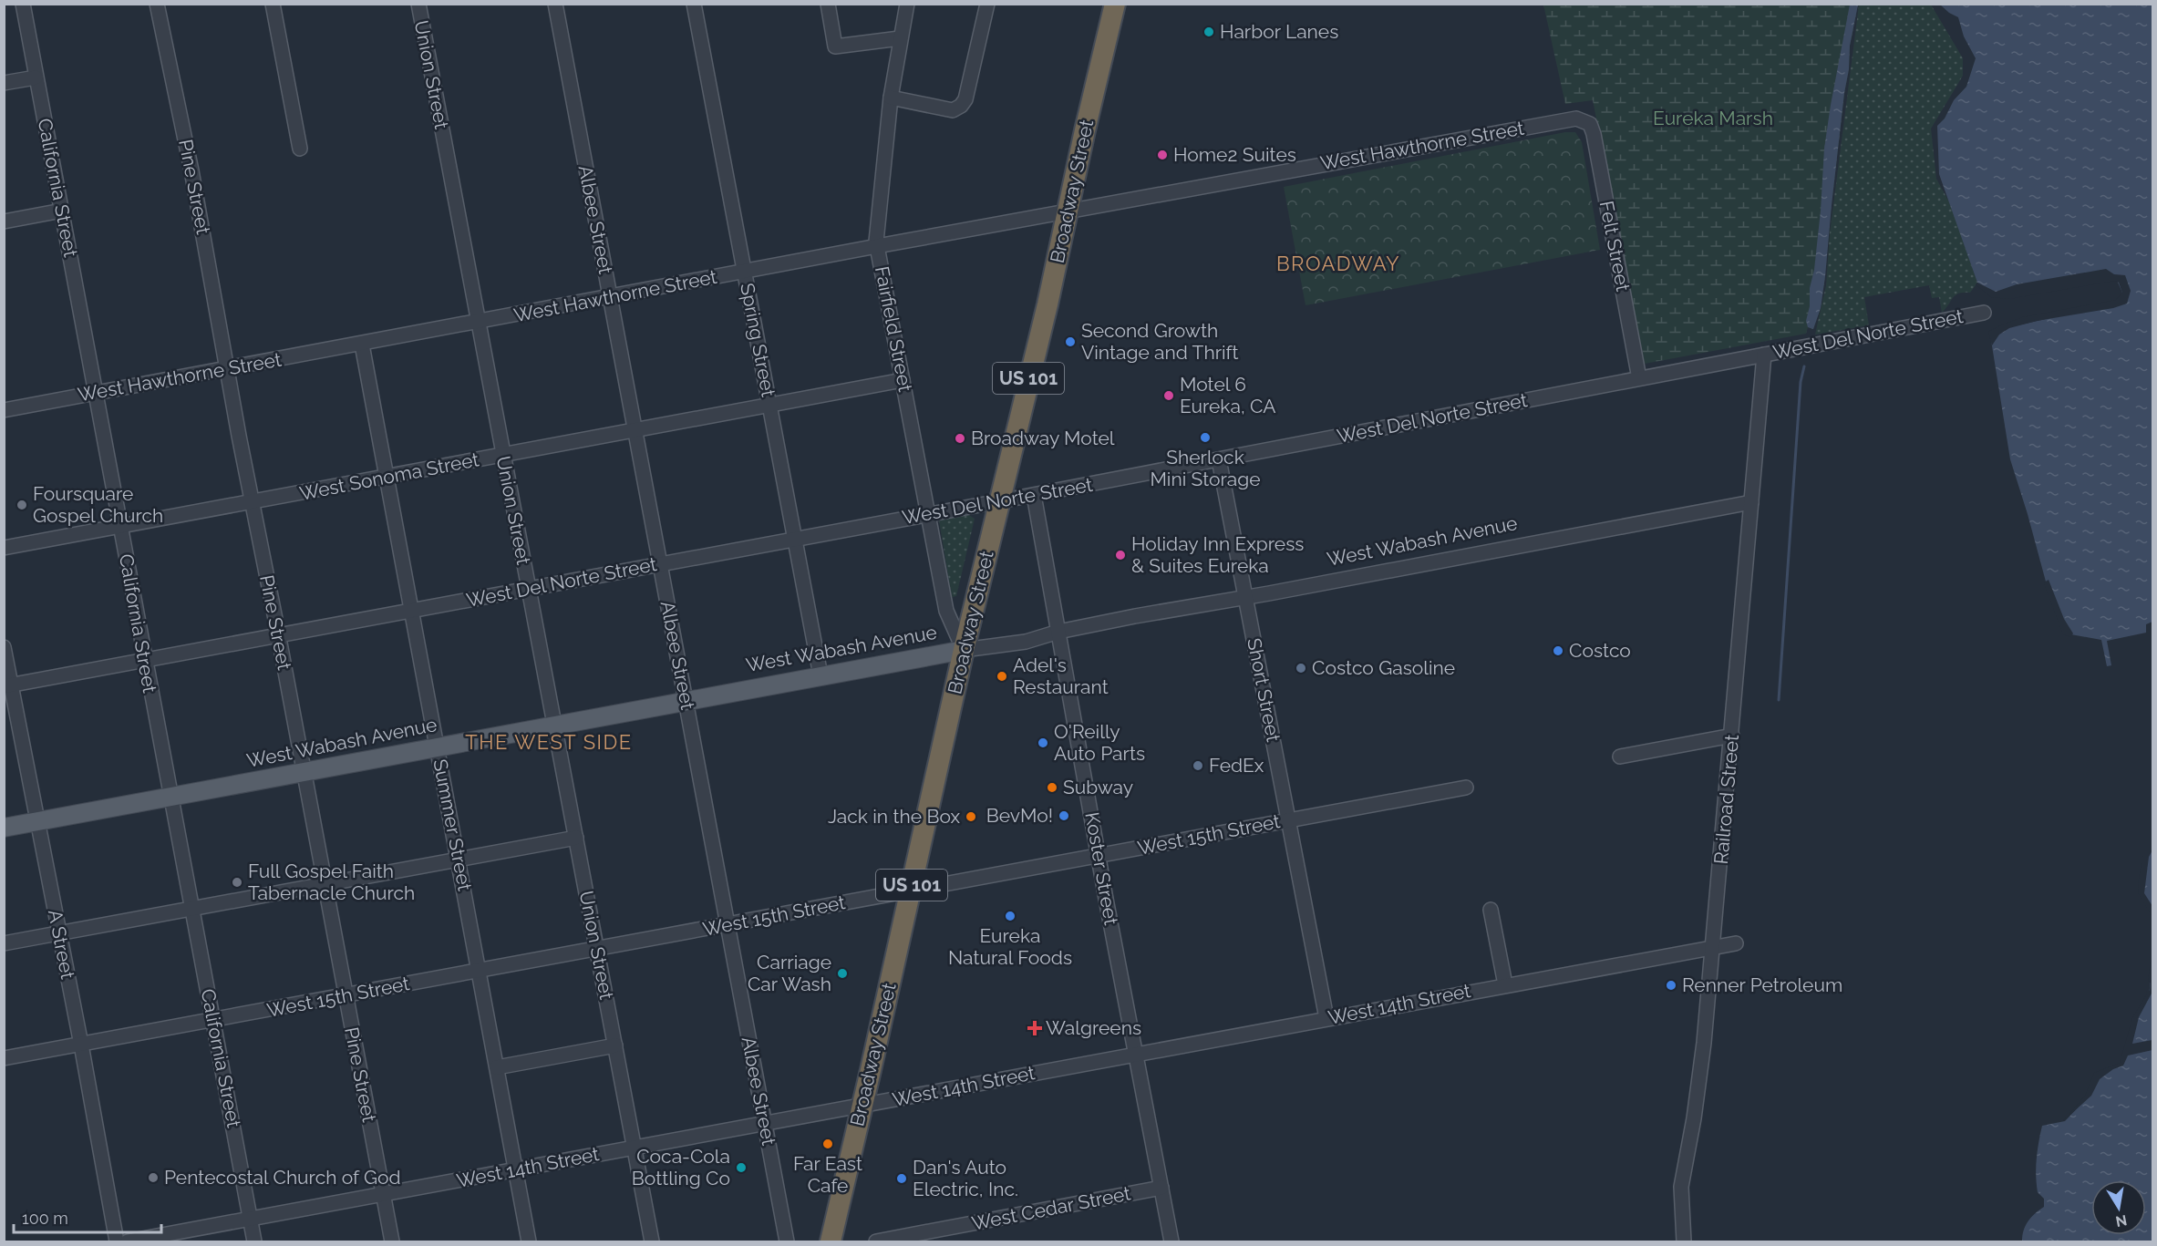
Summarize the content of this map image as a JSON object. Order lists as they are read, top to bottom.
{
  "streets": {
    "highway": ["Broadway Street", "US 101"],
    "main road": ["West Wabash Avenue"],
    "street": [
      "Union Street",
      "West Hawthorne Street",
      "Pine Street",
      "California Street",
      "Albee Street",
      "Felt Street",
      "Fairfield Street",
      "West Del Norte Street",
      "Spring Street",
      "West Sonoma Street",
      "Short Street",
      "Railroad Street",
      "Summer Street",
      "West 15th Street",
      "Koster Street",
      "A Street",
      "West 14th Street",
      "West Cedar Street"
    ]
  },
  "crossings": [
    ["Union Street", "West Hawthorne Street"],
    ["Union Street", "West Del Norte Street"],
    ["Union Street", "West Sonoma Street"],
    ["Union Street", "West Wabash Avenue"],
    ["Union Street", "West 15th Street"],
    ["Union Street", "West 14th Street"],
    ["West Hawthorne Street", "Pine Street"],
    ["West Hawthorne Street", "California Street"],
    ["West Hawthorne Street", "Broadway Street"],
    ["West Hawthorne Street", "Albee Street"],
    ["West Hawthorne Street", "Felt Street"],
    ["West Hawthorne Street", "Fairfield Street"],
    ["West Hawthorne Street", "Spring Street"],
    ["West Hawthorne Street", "Summer Street"],
    ["Pine Street", "West Del Norte Street"],
    ["Pine Street", "West Sonoma Street"],
    ["Pine Street", "West Wabash Avenue"],
    ["Pine Street", "West 15th Street"],
    ["Pine Street", "West 14th Street"],
    ["California Street", "West Del Norte Street"],
    ["California Street", "West Sonoma Street"],
    ["California Street", "West Wabash Avenue"],
    ["California Street", "West 15th Street"],
    ["California Street", "West 14th Street"],
    ["Broadway Street", "Fairfield Street"],
    ["Broadway Street", "West Del Norte Street"],
    ["Broadway Street", "West Wabash Avenue"],
    ["Broadway Street", "West 15th Street"],
    ["Broadway Street", "West 14th Street"],
    ["Albee Street", "West Del Norte Street"],
    ["Albee Street", "West Sonoma Street"],
    ["Albee Street", "West Wabash Avenue"],
    ["Albee Street", "West 15th Street"],
    ["Albee Street", "West 14th Street"],
    ["Felt Street", "West Del Norte Street"],
    ["Fairfield Street", "West Del Norte Street"],
    ["Fairfield Street", "West Sonoma Street"],
    ["Fairfield Street", "West Wabash Avenue"],
    ["West Del Norte Street", "Spring Street"],
    ["West Del Norte Street", "Short Street"],
    ["West Del Norte Street", "Railroad Street"],
    ["West Del Norte Street", "Summer Street"],
    ["West Del Norte Street", "Koster Street"],
    ["West Del Norte Street", "A Street"],
    ["Spring Street", "West Sonoma Street"],
    ["Spring Street", "West Wabash Avenue"],
    ["West Sonoma Street", "Summer Street"],
    ["West Wabash Avenue", "Short Street"],
    ["West Wabash Avenue", "Railroad Street"],
    ["West Wabash Avenue", "Summer Street"],
    ["West Wabash Avenue", "Koster Street"],
    ["West Wabash Avenue", "A Street"],
    ["Short Street", "West 15th Street"],
    ["Short Street", "West 14th Street"],
    ["Railroad Street", "West 14th Street"],
    ["Summer Street", "West 15th Street"],
    ["Summer Street", "West 14th Street"],
    ["West 15th Street", "Koster Street"],
    ["West 15th Street", "A Street"],
    ["Koster Street", "West 14th Street"],
    ["Koster Street", "West Cedar Street"]
  ],
  "districts": ["BROADWAY", "THE WEST SIDE"],
  "parks": ["Eureka Marsh"],
  "places": {
    "other": [
      "Harbor Lanes",
      "Home2 Suites",
      "Second Growth Vintage and Thrift",
      "Motel 6 Eureka, CA",
      "Sherlock Mini Storage",
      "Broadway Motel",
      "Foursquare Gospel Church",
      "Holiday Inn Express & Suites Eureka",
      "Costco",
      "Costco Gasoline",
      "Adel's Restaurant",
      "O'Reilly Auto Parts",
      "FedEx",
      "Subway",
      "BevMo!",
      "Jack in the Box",
      "Full Gospel Faith Tabernacle Church",
      "Eureka Natural Foods",
      "Carriage Car Wash",
      "Renner Petroleum",
      "Far East Cafe",
      "Coca-Cola Bottling Co",
      "Pentecostal Church of God",
      "Dan's Auto Electric, Inc."
    ],
    "health": ["Walgreens"]
  },
  "scale_bar": "100 m",
  "north": "bottom"
}
